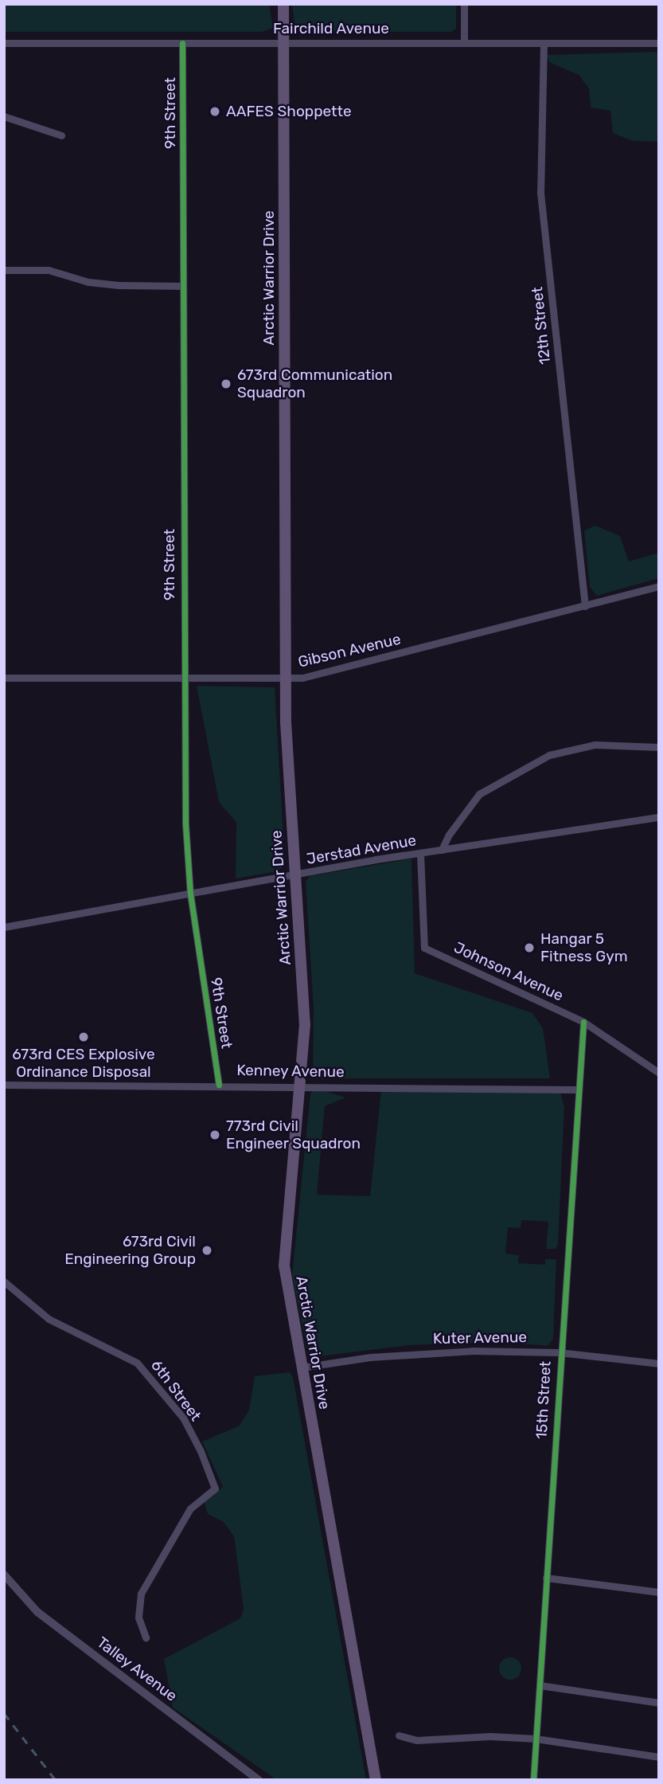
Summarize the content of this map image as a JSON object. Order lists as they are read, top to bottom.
{
  "streets": {
    "main road": ["Arctic Warrior Drive"],
    "street": [
      "Fairchild Avenue",
      "9th Street",
      "12th Street",
      "Gibson Avenue",
      "Jerstad Avenue",
      "Johnson Avenue",
      "Kenney Avenue",
      "Kuter Avenue",
      "6th Street",
      "15th Street",
      "Talley Avenue"
    ]
  },
  "crossings": [
    ["Fairchild Avenue", "9th Street"],
    ["Fairchild Avenue", "Arctic Warrior Drive"],
    ["Fairchild Avenue", "12th Street"],
    ["9th Street", "Gibson Avenue"],
    ["9th Street", "Jerstad Avenue"],
    ["9th Street", "Kenney Avenue"],
    ["Arctic Warrior Drive", "Gibson Avenue"],
    ["Arctic Warrior Drive", "Jerstad Avenue"],
    ["Arctic Warrior Drive", "Kenney Avenue"],
    ["Arctic Warrior Drive", "Kuter Avenue"],
    ["12th Street", "Gibson Avenue"],
    ["Jerstad Avenue", "Johnson Avenue"],
    ["Johnson Avenue", "15th Street"],
    ["Kenney Avenue", "15th Street"],
    ["Kuter Avenue", "15th Street"]
  ],
  "places": [
    "AAFES Shoppette",
    "673rd Communication Squadron",
    "Hangar 5 Fitness Gym",
    "673rd CES Explosive Ordinance Disposal",
    "773rd Civil Engineer Squadron",
    "673rd Civil Engineering Group"
  ]
}
